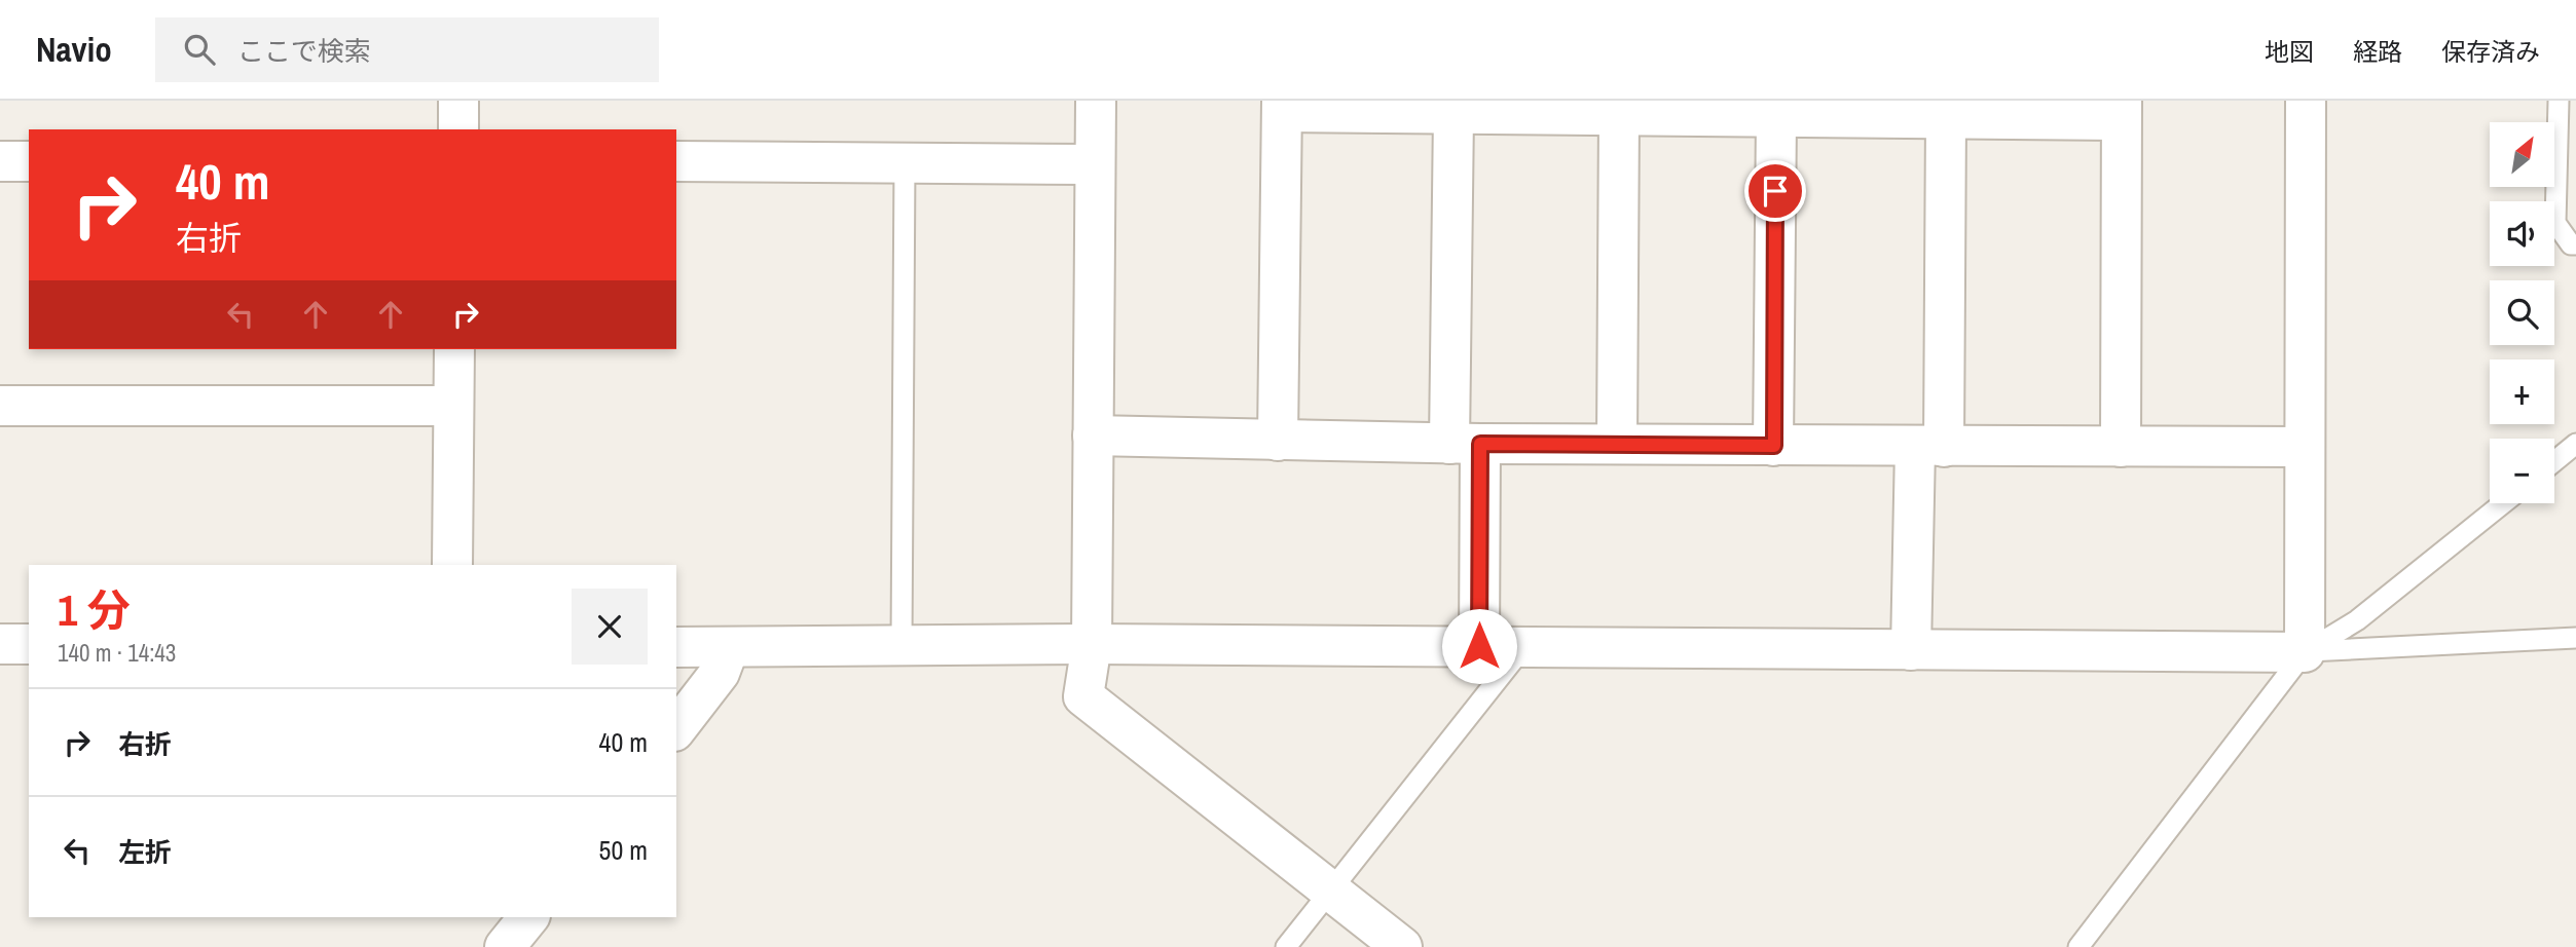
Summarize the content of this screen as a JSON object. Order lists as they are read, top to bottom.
{
  "north": "top right",
  "page": {
    "header": "Navio",
    "search": "ここで検索",
    "nav": ["地図", "経路", "保存済み"],
    "map_buttons": ["+", "−"],
    "turn": ["40 m", "右折"],
    "heading": ["1 分", "140 m · 14:43"],
    "list": [
      {
        "name": "右折",
        "value": "40 m"
      },
      {
        "name": "左折",
        "value": "50 m"
      }
    ]
  }
}
